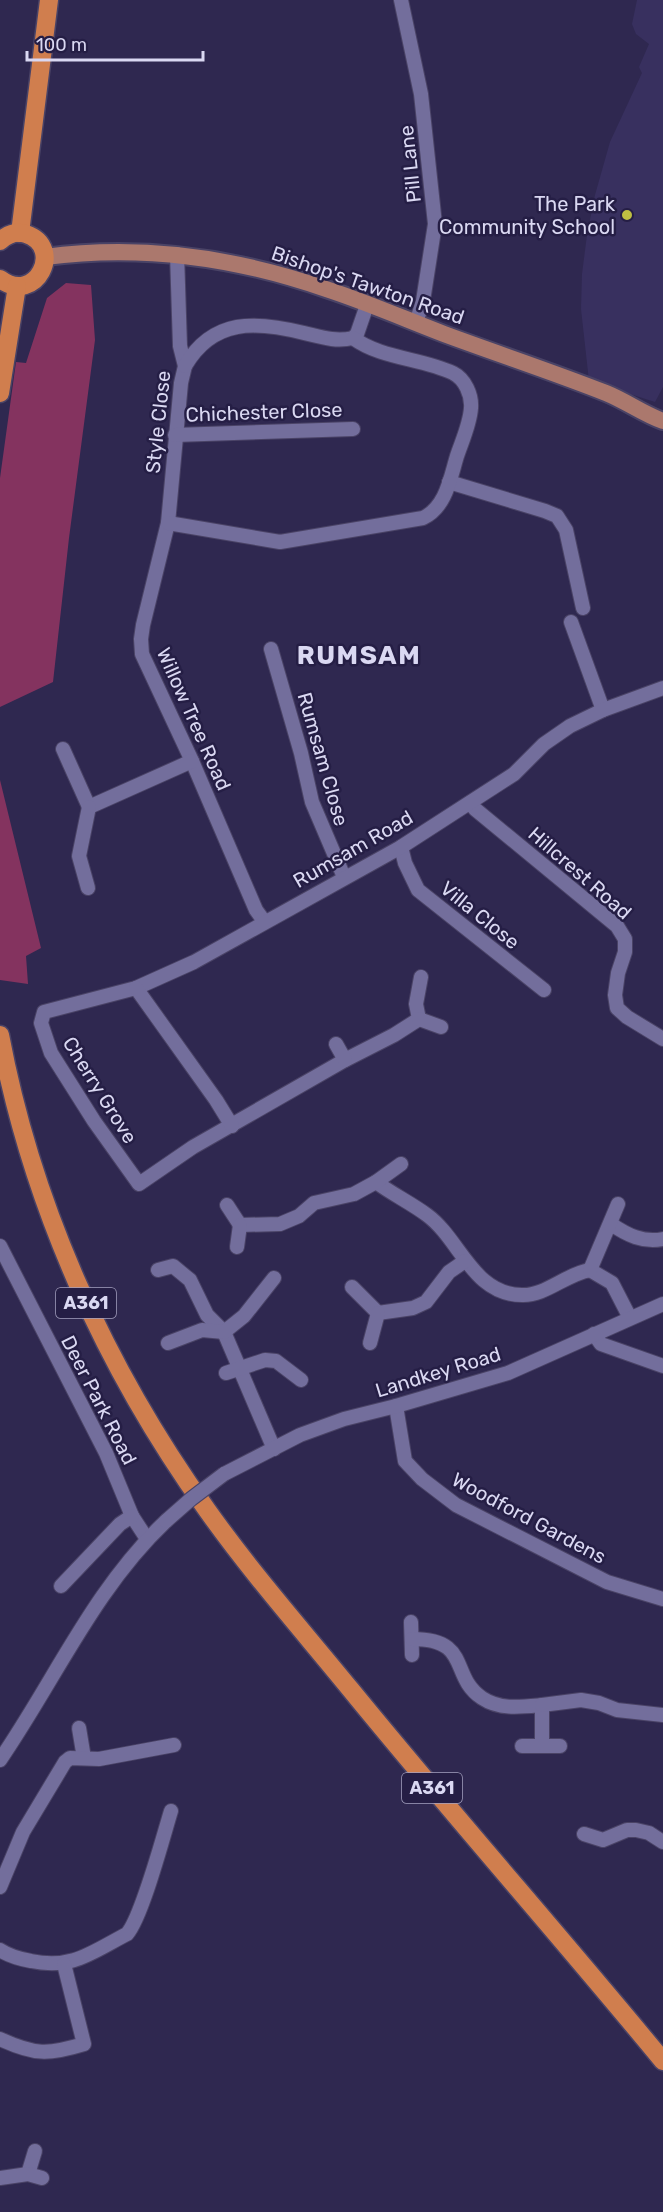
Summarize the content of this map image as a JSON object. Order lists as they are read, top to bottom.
{
  "streets": {
    "highway": ["A361"],
    "main road": ["Bishop's Tawton Road"],
    "street": [
      "Pill Lane",
      "Chichester Close",
      "Style Close",
      "Willow Tree Road",
      "Rumsam Close",
      "Rumsam Road",
      "Hillcrest Road",
      "Villa Close",
      "Cherry Grove",
      "Landkey Road",
      "Deer Park Road",
      "Woodford Gardens"
    ]
  },
  "crossings": [
    ["Pill Lane", "Bishop's Tawton Road"],
    ["Bishop's Tawton Road", "Style Close"],
    ["Chichester Close", "Style Close"],
    ["Style Close", "Willow Tree Road"],
    ["Willow Tree Road", "Rumsam Road"],
    ["Rumsam Close", "Rumsam Road"],
    ["Rumsam Road", "Hillcrest Road"],
    ["Rumsam Road", "Villa Close"],
    ["Rumsam Road", "Cherry Grove"],
    ["Landkey Road", "Deer Park Road"],
    ["Landkey Road", "Woodford Gardens"]
  ],
  "districts": ["RUMSAM"],
  "places": ["The Park Community School"],
  "scale_bar": "100 m"
}
